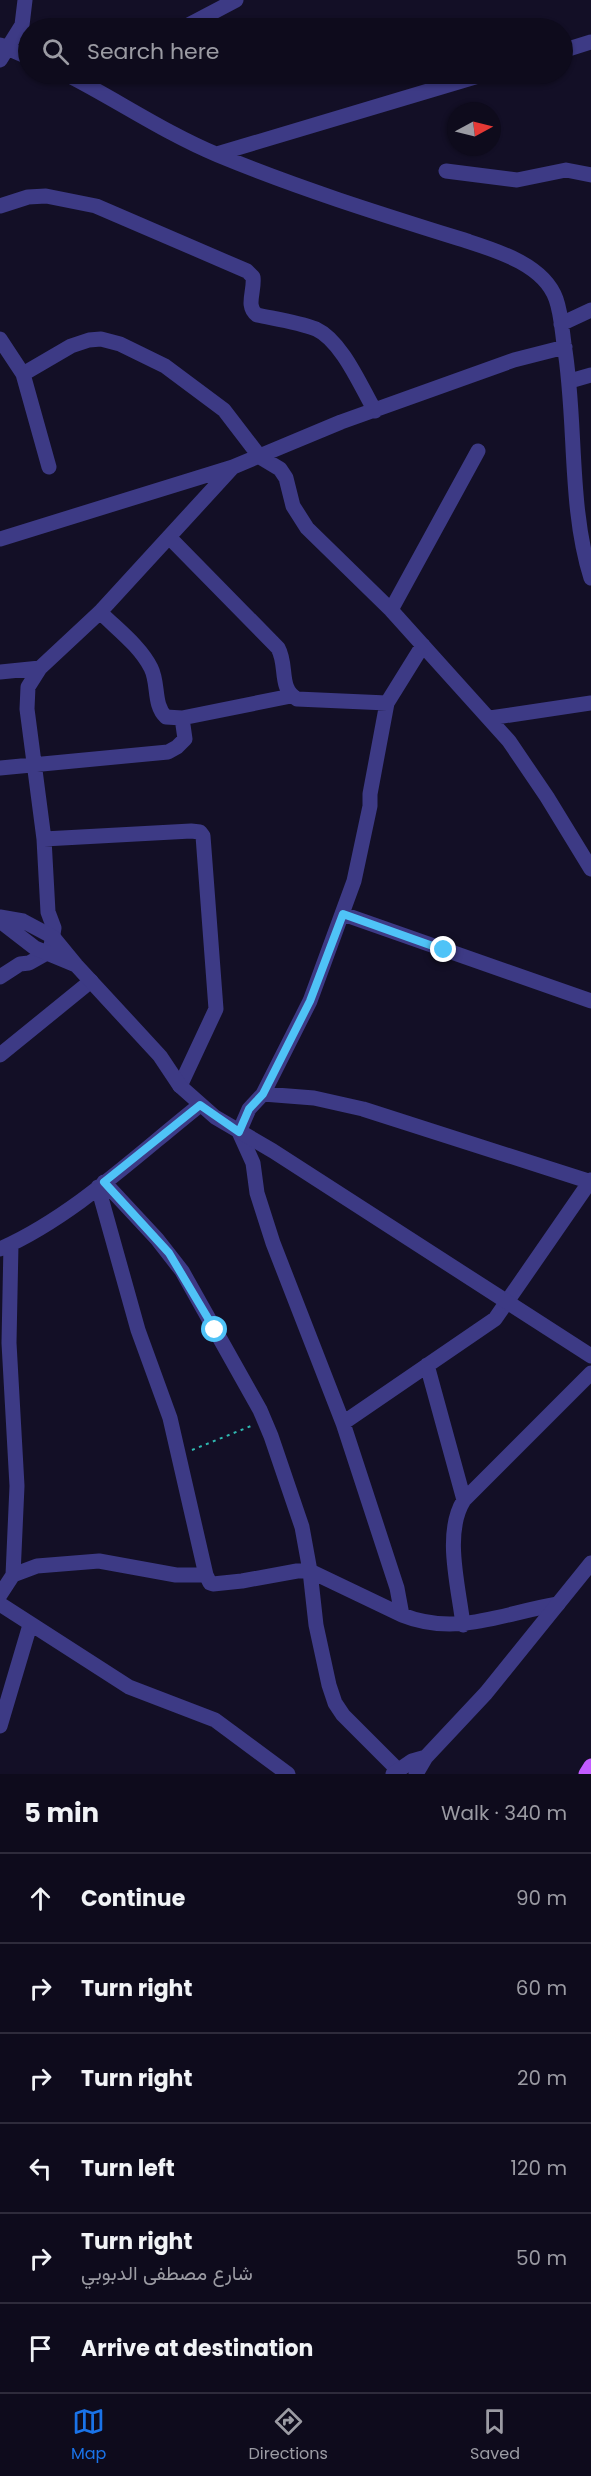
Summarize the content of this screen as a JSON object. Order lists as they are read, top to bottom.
{
  "north": "right",
  "page": {
    "search": "Search here",
    "heading": ["5 min", "Walk · 340 m"],
    "list": [
      ["Continue", "90 m"],
      ["Turn right", "60 m"],
      ["Turn right", "20 m"],
      ["Turn left", "120 m"],
      ["Turn right", "شارع مصطفى الدبوبي", "50 m"],
      "Arrive at destination"
    ],
    "nav": ["Map", "Directions", "Saved"]
  }
}
